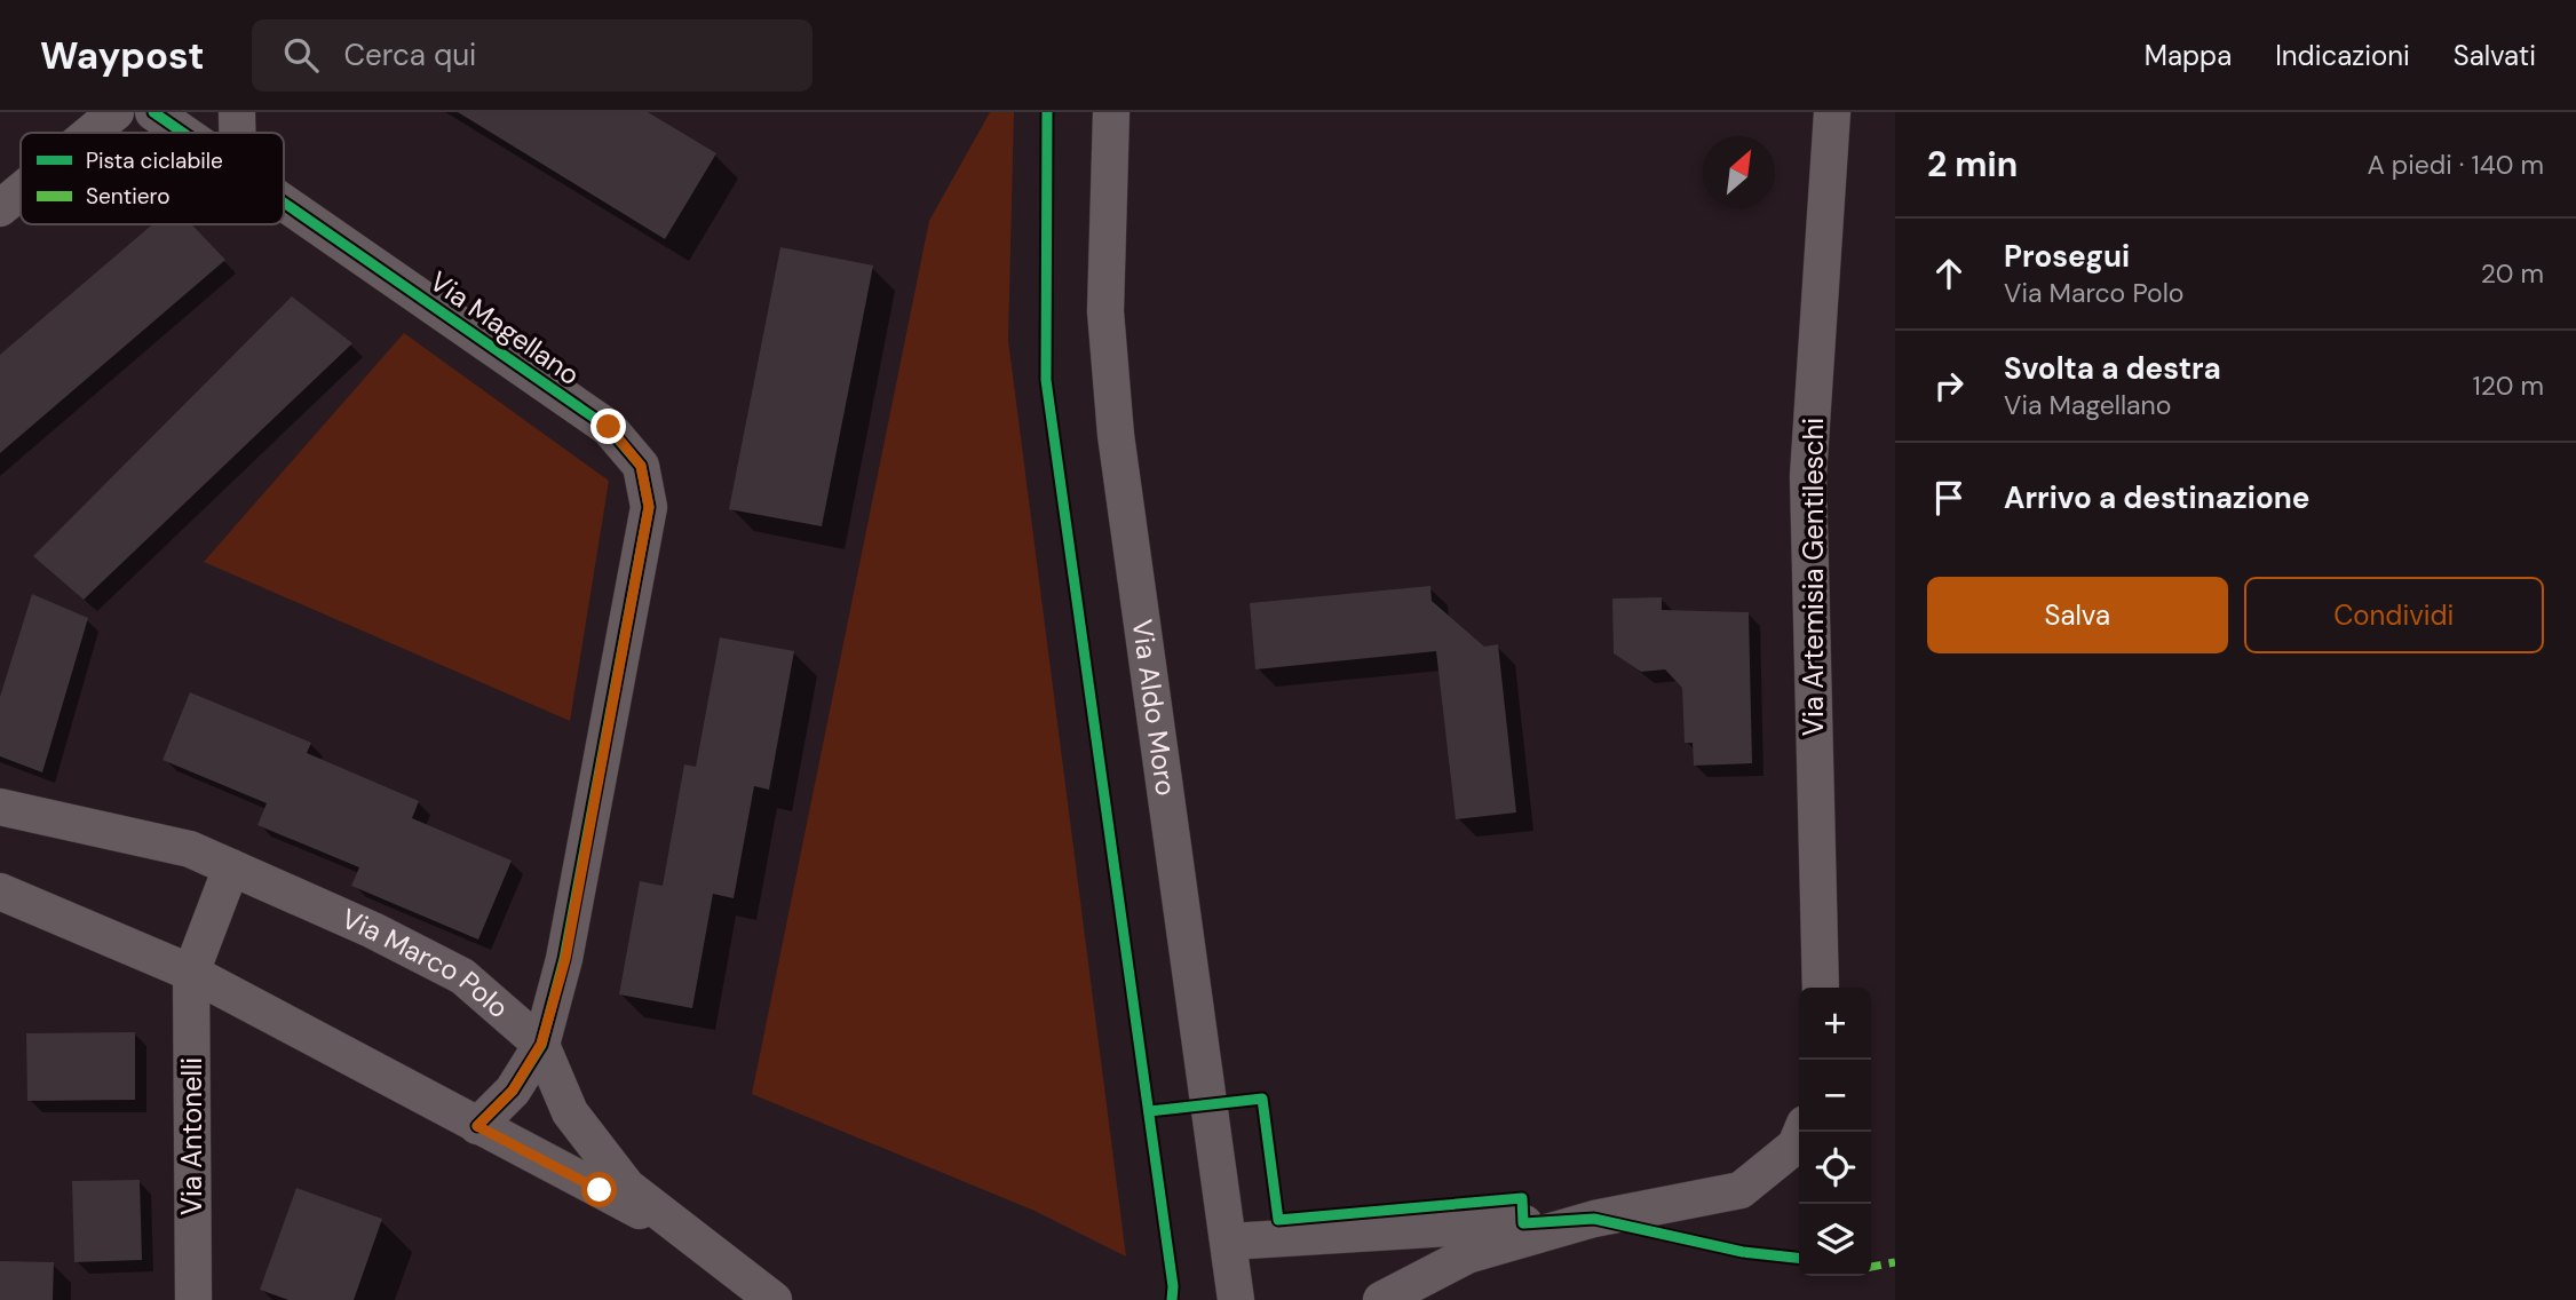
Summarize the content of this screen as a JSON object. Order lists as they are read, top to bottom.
{
  "streets": {
    "street": [
      "Via Magellano",
      "Via Artemisia Gentileschi",
      "Via Aldo Moro",
      "Via Marco Polo",
      "Via Antonelli"
    ]
  },
  "crossings": [
    ["Via Magellano", "Via Marco Polo"],
    ["Via Marco Polo", "Via Antonelli"]
  ],
  "legend": ["Pista ciclabile", "Sentiero"],
  "north": "top right",
  "page": {
    "header": "Waypost",
    "search": "Cerca qui",
    "nav": ["Mappa", "Indicazioni", "Salvati"],
    "heading": ["2 min", "A piedi · 140 m"],
    "list": [
      ["Prosegui", "Via Marco Polo", "20 m"],
      ["Svolta a destra", "Via Magellano", "120 m"],
      "Arrivo a destinazione"
    ],
    "buttons": ["Salva", "Condividi"],
    "map_buttons": ["+", "−"]
  }
}
